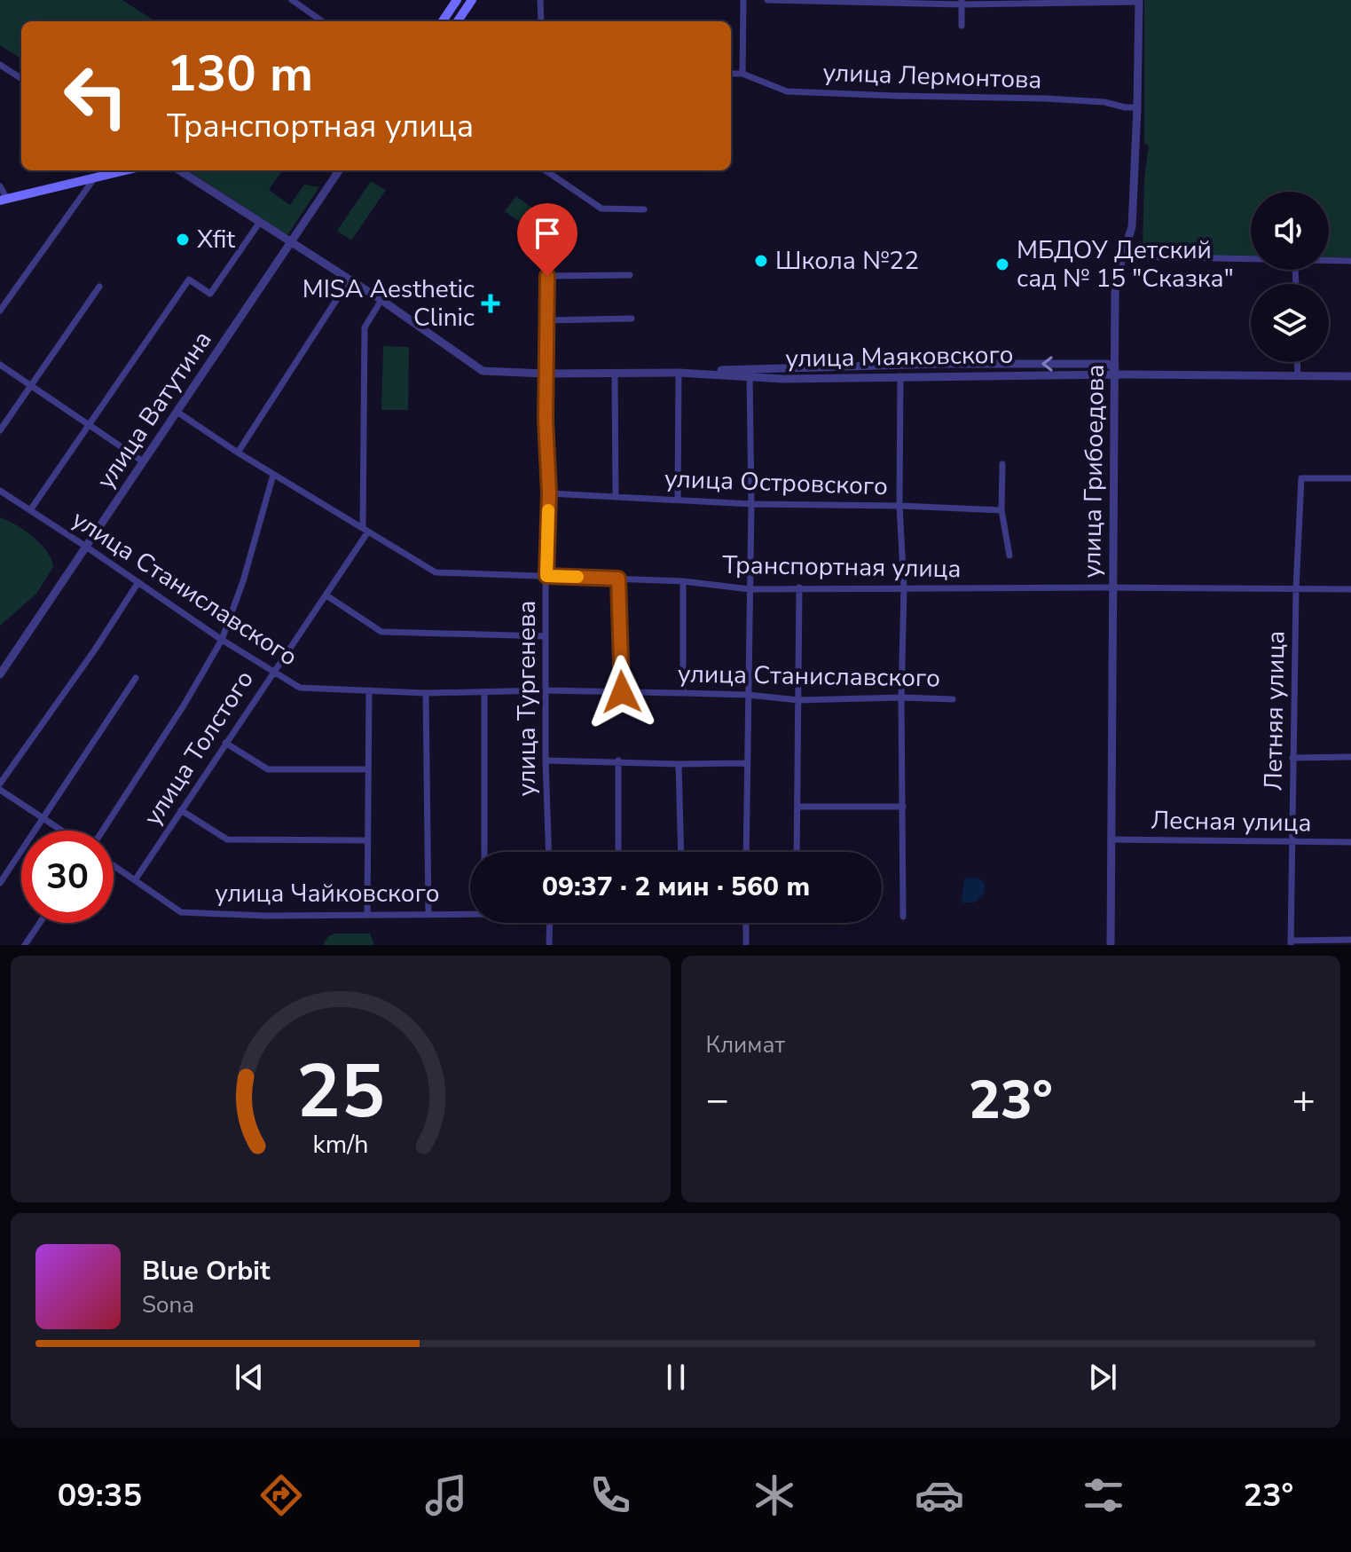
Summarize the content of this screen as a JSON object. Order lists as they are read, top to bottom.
{
  "streets": {
    "street": [
      "улица Лермонтова",
      "улица Маяковского",
      "улица Ватутина",
      "улица Грибоедова",
      "улица Островского",
      "Транспортная улица",
      "улица Станиславского",
      "улица Тургенева",
      "Летняя улица",
      "улица Толстого",
      "Лесная улица",
      "улица Чайковского"
    ]
  },
  "crossings": [
    ["улица Лермонтова", "улица Грибоедова"],
    ["улица Маяковского", "улица Ватутина"],
    ["улица Маяковского", "улица Грибоедова"],
    ["улица Маяковского", "улица Тургенева"],
    ["улица Ватутина", "Транспортная улица"],
    ["улица Ватутина", "улица Станиславского"],
    ["улица Грибоедова", "Транспортная улица"],
    ["улица Грибоедова", "Лесная улица"],
    ["улица Островского", "улица Тургенева"],
    ["Транспортная улица", "улица Тургенева"],
    ["Транспортная улица", "Летняя улица"],
    ["Транспортная улица", "улица Толстого"],
    ["улица Станиславского", "улица Тургенева"],
    ["улица Станиславского", "улица Толстого"],
    ["Летняя улица", "Лесная улица"],
    ["улица Толстого", "улица Чайковского"]
  ],
  "places": {
    "other": ["Xfit", "Школа №22", "МБДОУ Детский сад № 15 \"Сказка\""],
    "health": ["MISA Aesthetic Clinic"]
  },
  "page": {
    "turn": ["130 m", "Транспортная улица"],
    "limit": "30",
    "trip": "09:37 · 2 мин · 560 m",
    "tile": "Климат",
    "heat": ["−", "23°", "+"],
    "song": ["Blue Orbit", "Sona"],
    "tabs": ["09:35", "23°"],
    "gauge": ["25", "km/h"]
  }
}
